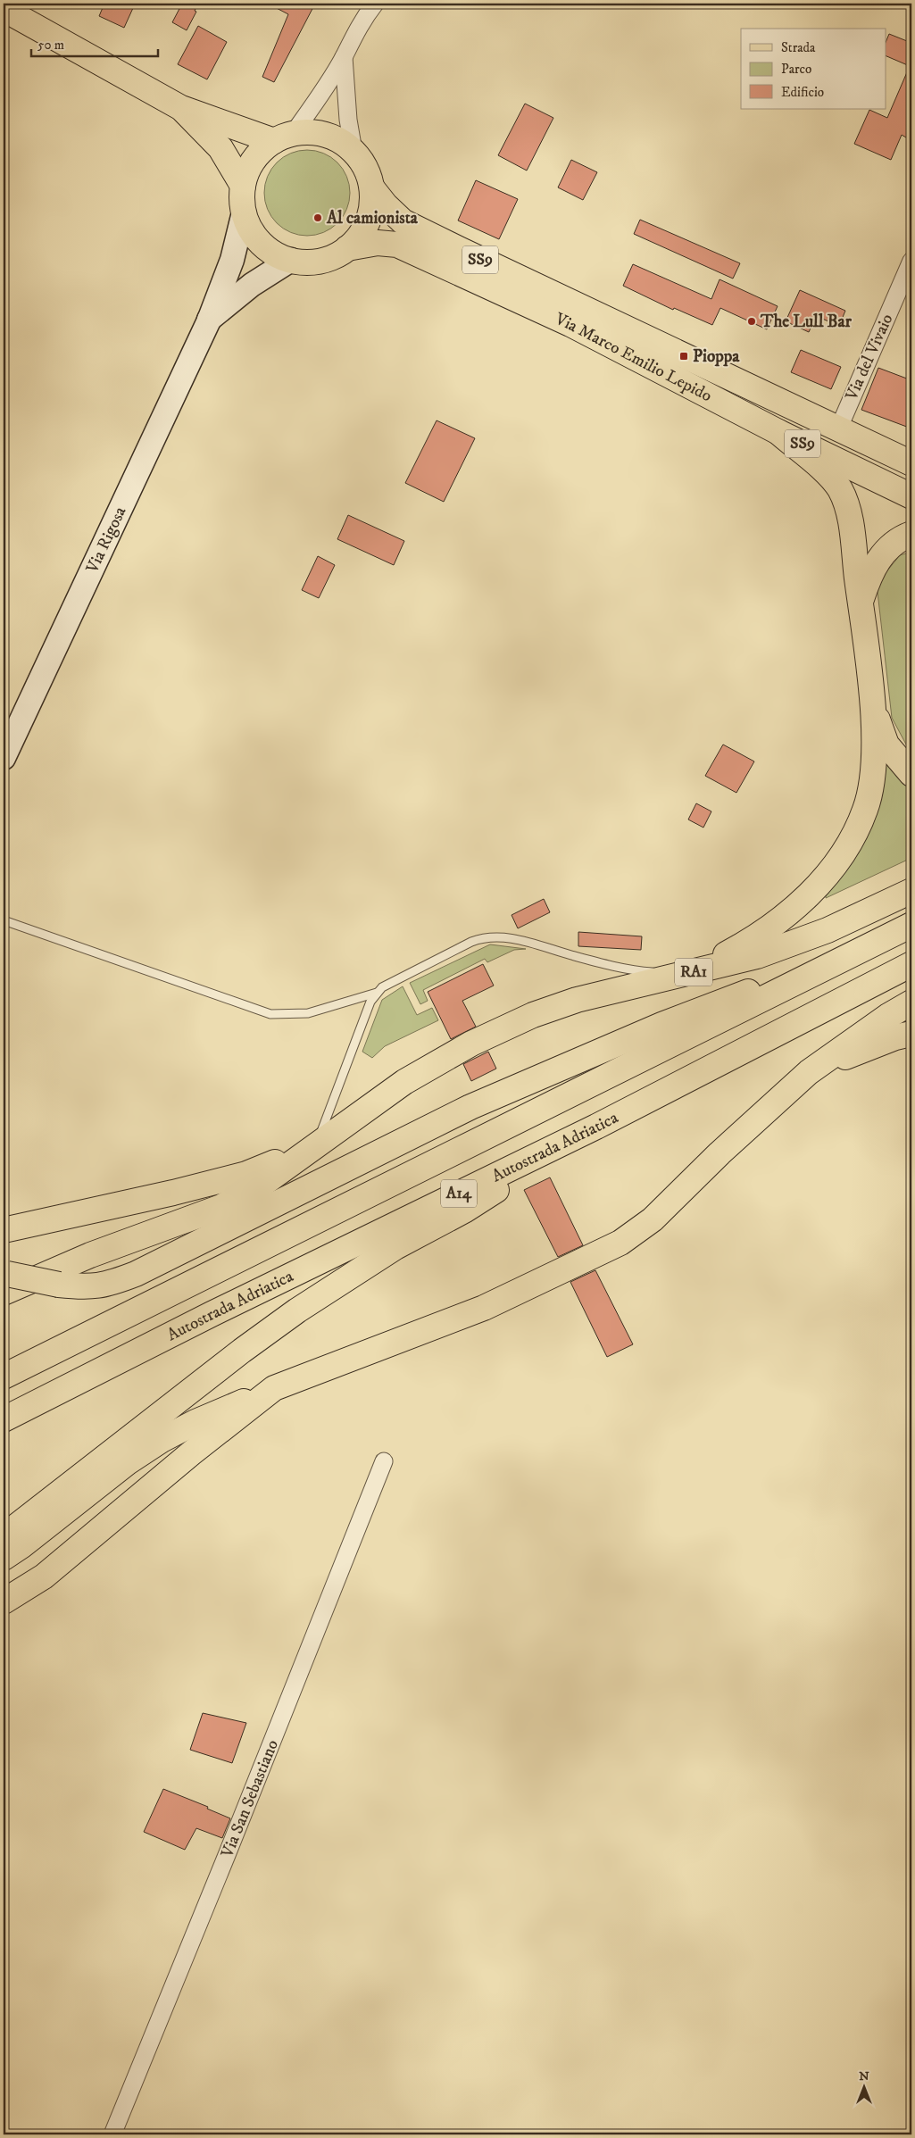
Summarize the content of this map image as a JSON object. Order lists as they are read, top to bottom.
{
  "streets": {
    "main road": [
      "SS9",
      "Via Marco Emilio Lepido",
      "Via Rigosa",
      "RA1",
      "Autostrada Adriatica",
      "A14"
    ],
    "street": ["Via del Vivaio", "Via San Sebastiano"]
  },
  "crossings": [
    ["SS9", "Via Marco Emilio Lepido"],
    ["SS9", "Via Rigosa"],
    ["Via Marco Emilio Lepido", "Via del Vivaio"],
    ["Via Marco Emilio Lepido", "Via Rigosa"]
  ],
  "places": {
    "other": ["Al camionista", "The Lull Bar"],
    "transit": ["Pioppa"]
  },
  "legend": ["Strada", "Parco", "Edificio"],
  "scale_bar": "50 m",
  "north": "top"
}
